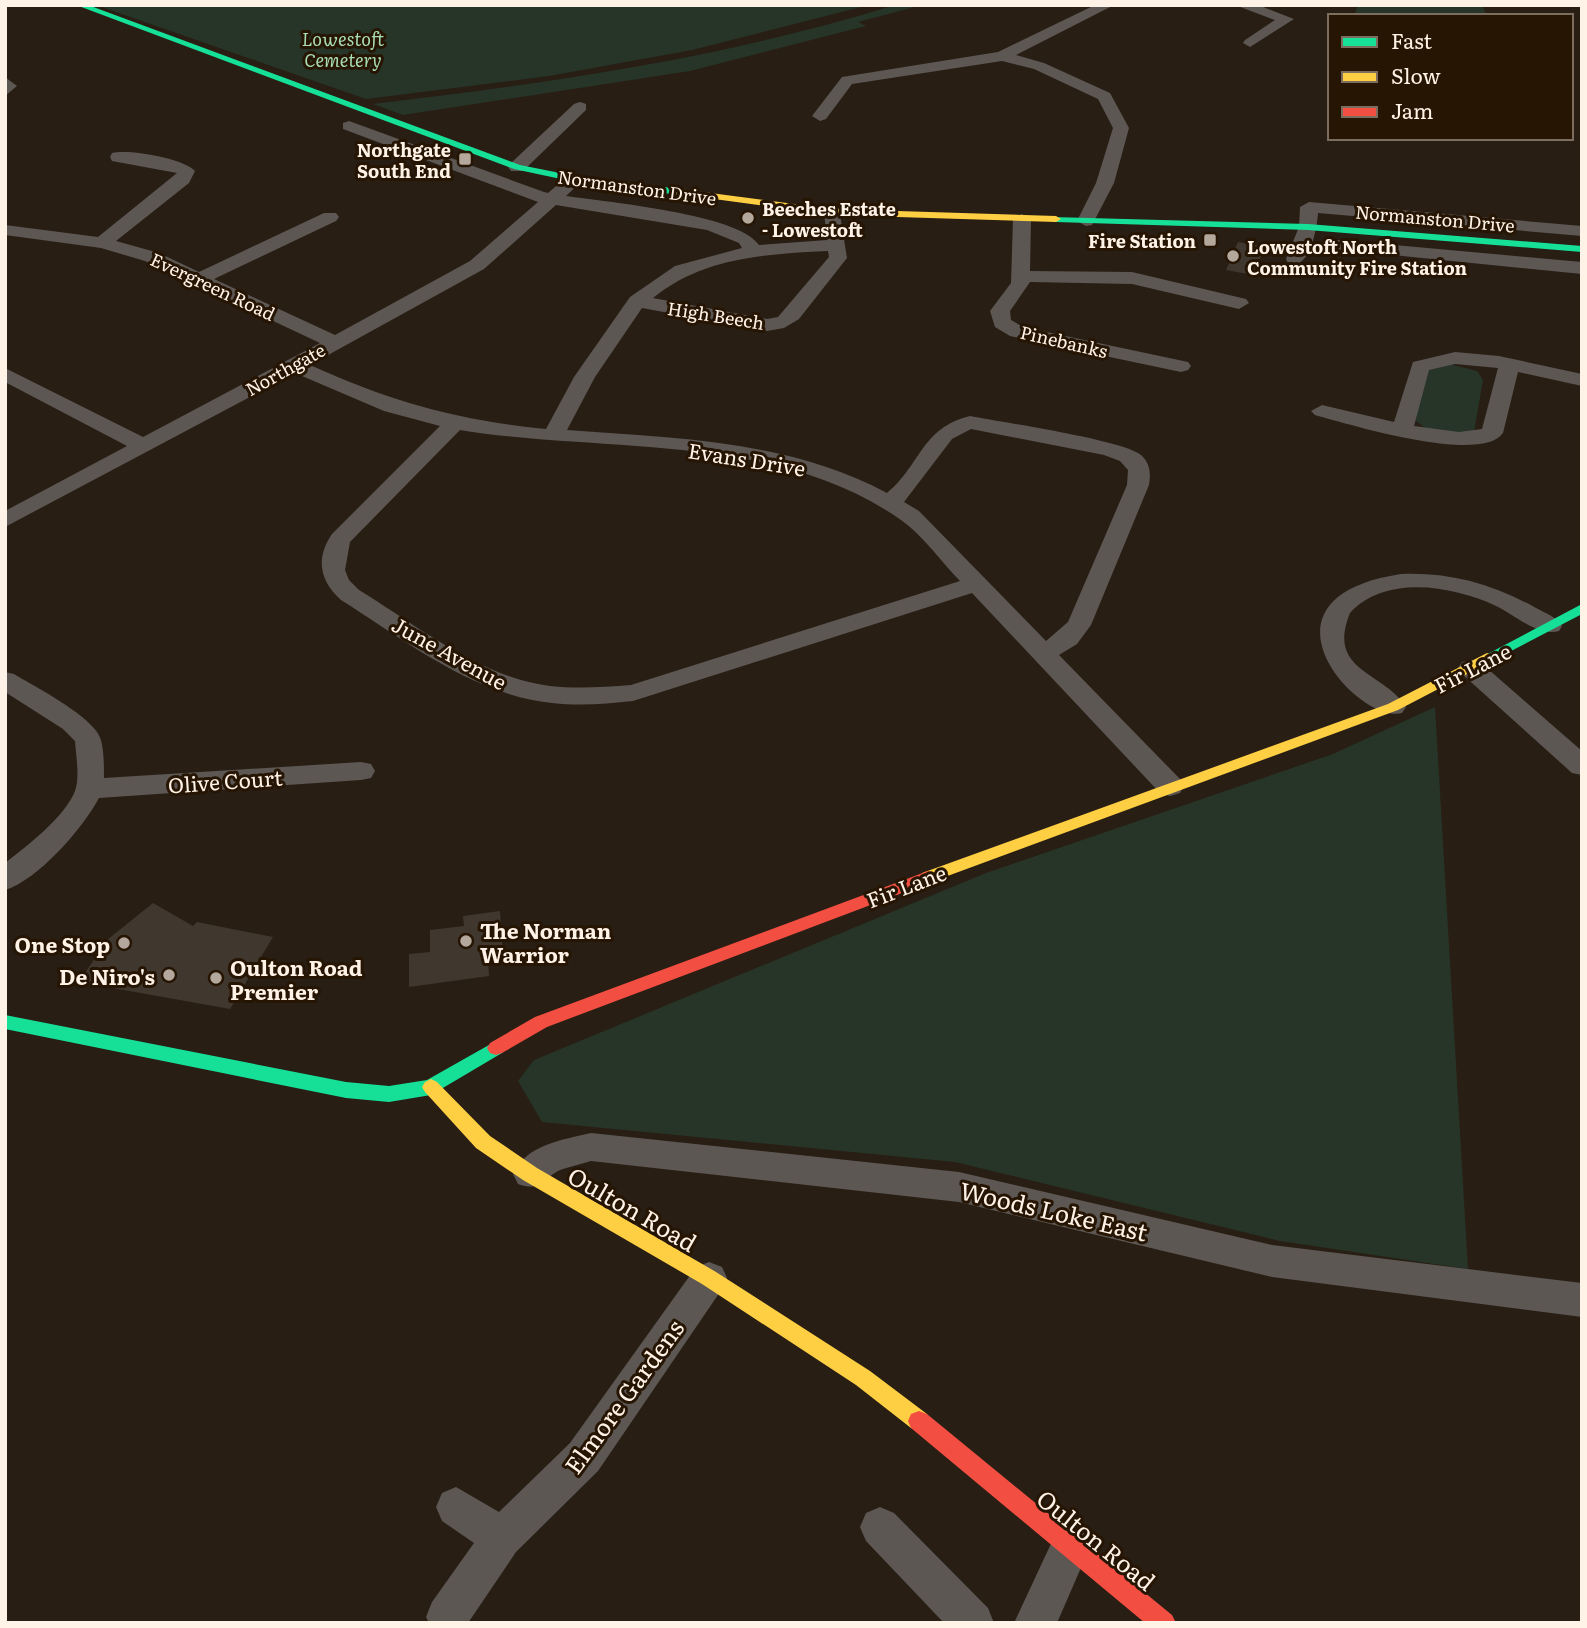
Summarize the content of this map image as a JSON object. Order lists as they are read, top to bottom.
{
  "streets": {
    "main road": ["Normanston Drive", "Fir Lane", "Oulton Road"],
    "street": [
      "Evergreen Road",
      "High Beech",
      "Pinebanks",
      "Northgate",
      "Evans Drive",
      "June Avenue",
      "Olive Court",
      "Woods Loke East",
      "Elmore Gardens"
    ]
  },
  "crossings": [
    ["Normanston Drive", "High Beech"],
    ["Normanston Drive", "Pinebanks"],
    ["Normanston Drive", "Northgate"],
    ["Evergreen Road", "Northgate"],
    ["High Beech", "Evans Drive"],
    ["Northgate", "Evans Drive"],
    ["Evans Drive", "June Avenue"],
    ["Evans Drive", "Fir Lane"],
    ["Fir Lane", "Oulton Road"],
    ["Oulton Road", "Woods Loke East"],
    ["Oulton Road", "Elmore Gardens"]
  ],
  "parks": ["Lowestoft Cemetery"],
  "places": {
    "transit": ["Northgate South End", "Fire Station"],
    "other": [
      "Beeches Estate - Lowestoft",
      "Lowestoft North Community Fire Station",
      "The Norman Warrior",
      "One Stop",
      "De Niro's",
      "Oulton Road Premier"
    ]
  },
  "legend": ["Fast", "Slow", "Jam"]
}
